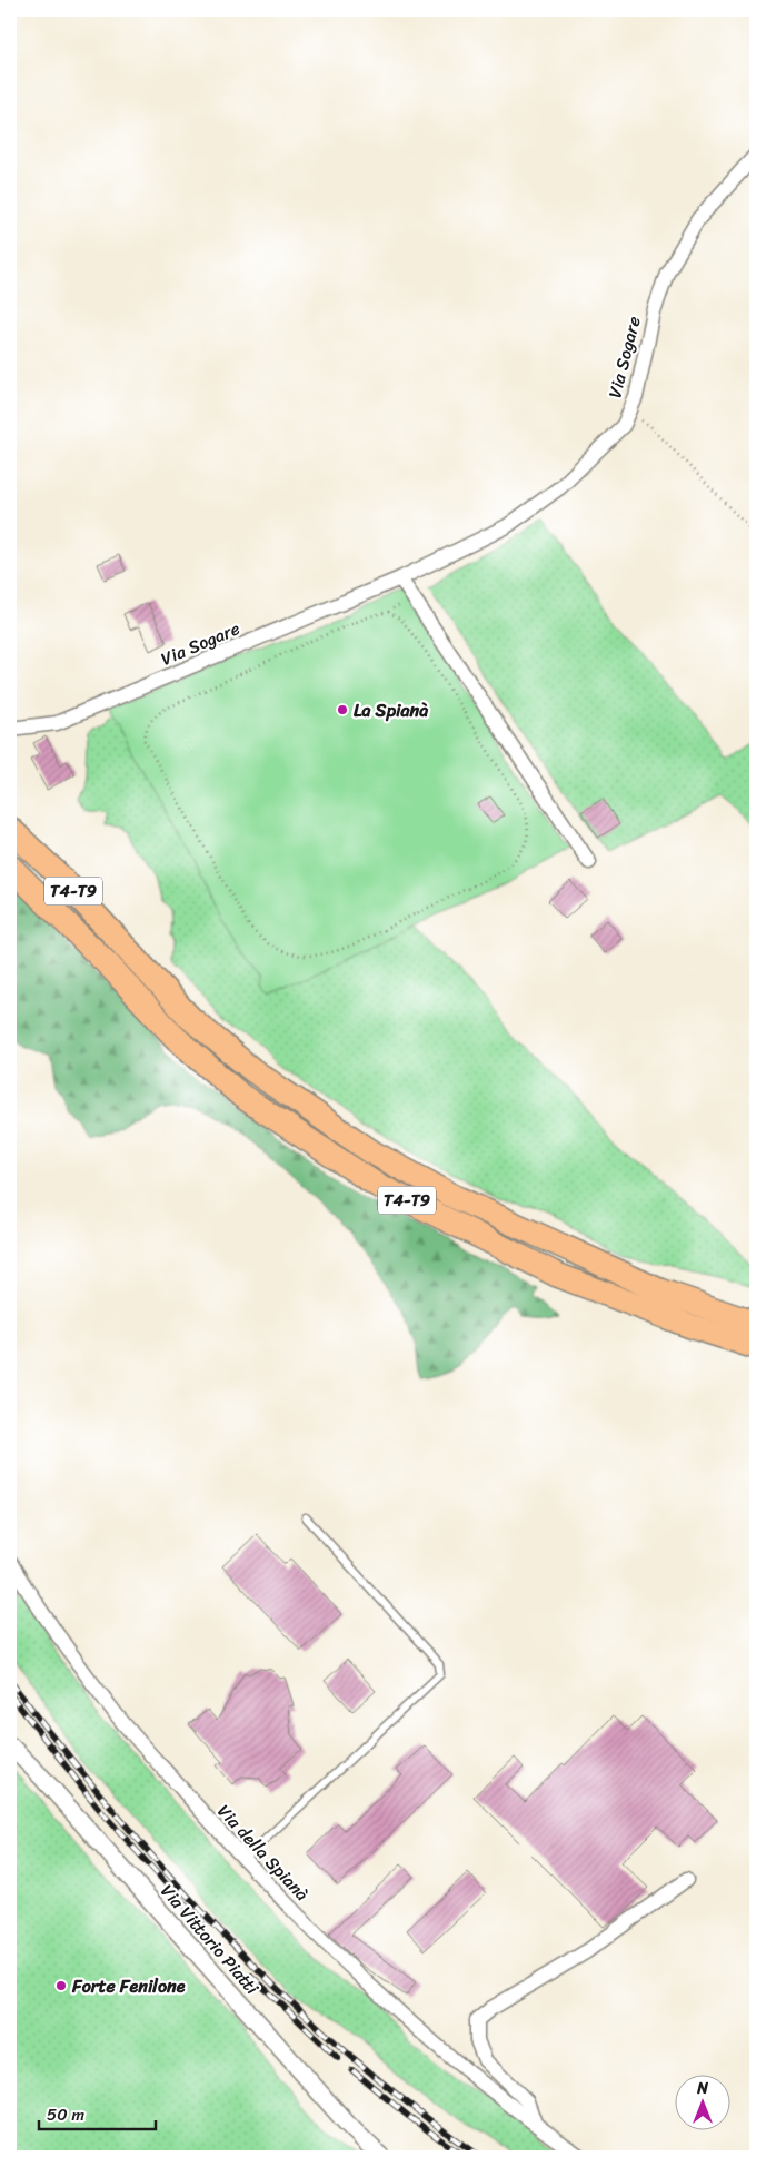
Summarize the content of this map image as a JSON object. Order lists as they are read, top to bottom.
{
  "streets": {
    "highway": ["T4-T9"],
    "street": ["Via Sogare", "Via della Spianà", "Via Vittorio Piatti"]
  },
  "places": ["La Spianà", "Forte Fenilone"],
  "scale_bar": "50 m",
  "north": "top"
}
